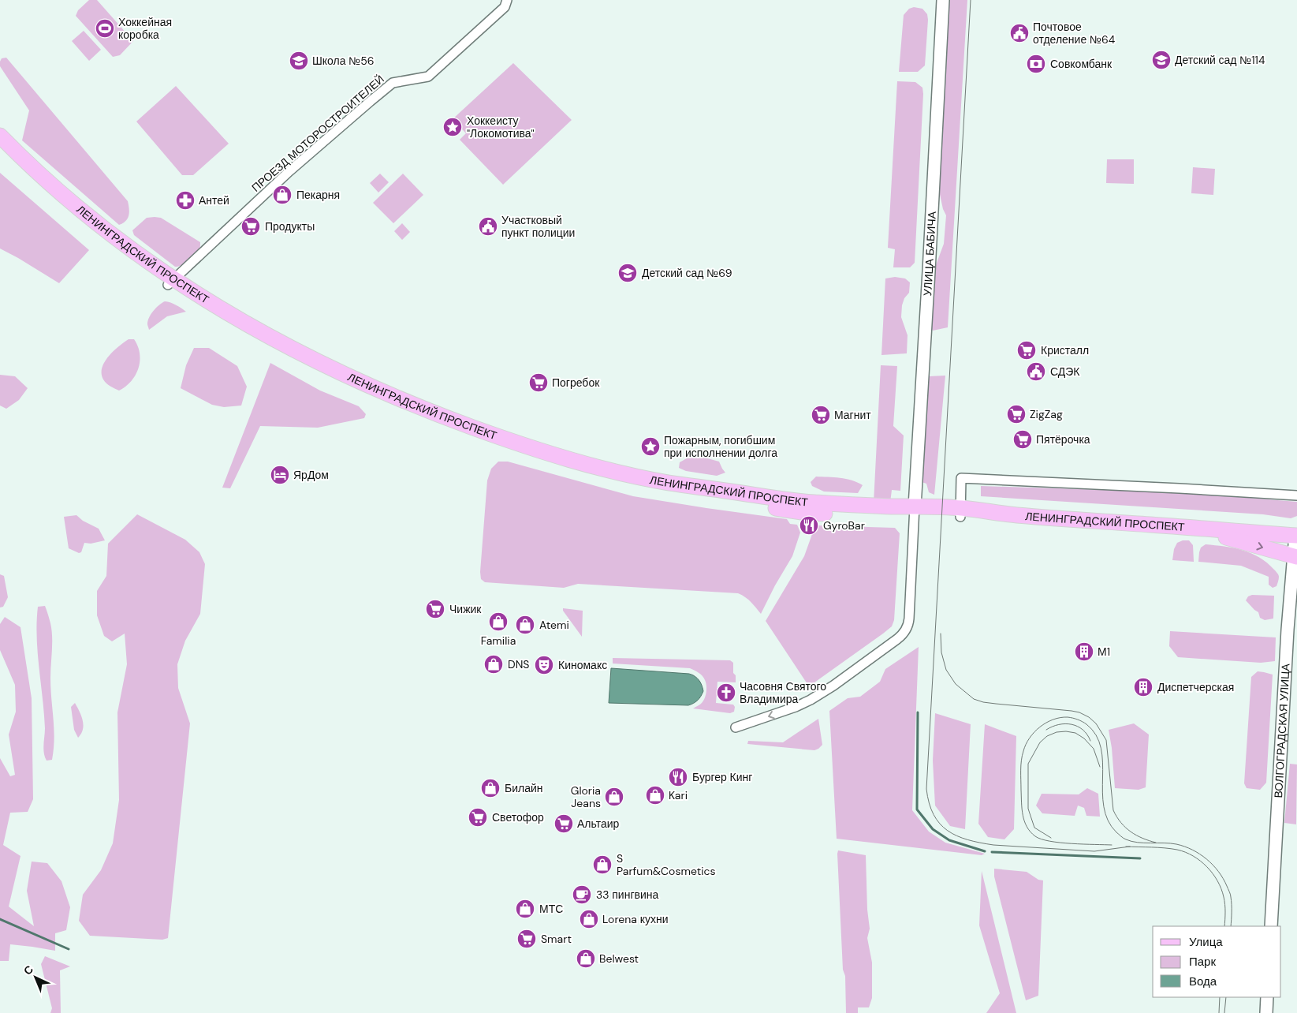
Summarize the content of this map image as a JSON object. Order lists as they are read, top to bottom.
{
  "streets": {
    "main road": ["ЛЕНИНГРАДСКИЙ ПРОСПЕКТ"],
    "street": ["ПРОЕЗД МОТОРОСТРОИТЕЛЕЙ", "УЛИЦА БАБИЧА", "ВОЛГОГРАДСКАЯ УЛИЦА"]
  },
  "crossings": [
    ["ПРОЕЗД МОТОРОСТРОИТЕЛЕЙ", "ЛЕНИНГРАДСКИЙ ПРОСПЕКТ"],
    ["ЛЕНИНГРАДСКИЙ ПРОСПЕКТ", "УЛИЦА БАБИЧА"],
    ["ЛЕНИНГРАДСКИЙ ПРОСПЕКТ", "ВОЛГОГРАДСКАЯ УЛИЦА"]
  ],
  "places": {
    "sports": ["Хоккейная коробка"],
    "public building": ["Почтовое отделение №64", "Участковый пункт полиции", "СДЭК"],
    "school or university": ["Детский сад №114", "Школа №56", "Детский сад №69"],
    "bank": ["Совкомбанк"],
    "place": ["Хоккеисту \"Локомотива\"", "Пожарным, погибшим при исполнении долга"],
    "shop": [
      "Пекарня",
      "Familia",
      "Atemi",
      "DNS",
      "Билайн",
      "Kari",
      "Gloria Jeans",
      "S Parfum&Cosmetics",
      "МТС",
      "Lorena кухни",
      "Belwest"
    ],
    "pharmacy": ["Антей"],
    "supermarket": [
      "Продукты",
      "Кристалл",
      "Погребок",
      "ZigZag",
      "Магнит",
      "Пятёрочка",
      "Чижик",
      "Светофор",
      "Альтаир",
      "Smart"
    ],
    "hotel": ["ЯрДом"],
    "restaurant": ["GyroBar", "Бургер Кинг"],
    "building": ["М1", "Диспетчерская"],
    "theatre": ["Киномакс"],
    "church": ["Часовня Святого Владимира"],
    "cafe": ["33 пингвина"]
  },
  "legend": ["Улица", "Парк", "Вода"],
  "north": "top left"
}
